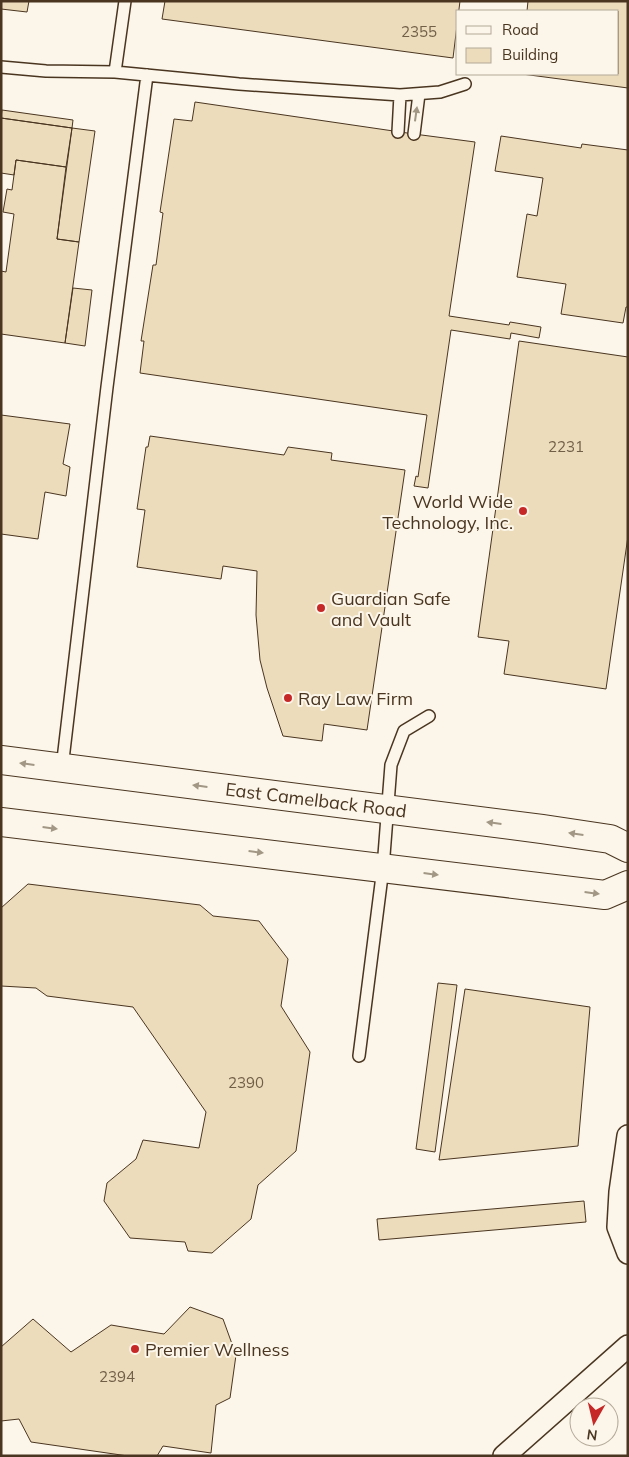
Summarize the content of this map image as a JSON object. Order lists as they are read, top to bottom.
{
  "streets": {
    "main road": ["East Camelback Road"]
  },
  "places": [
    "World Wide Technology, Inc.",
    "Guardian Safe and Vault",
    "Ray Law Firm",
    "Premier Wellness"
  ],
  "house_numbers": [
    "2355",
    "2231",
    "2390",
    "2394"
  ],
  "legend": ["Road", "Building"],
  "north": "bottom"
}
